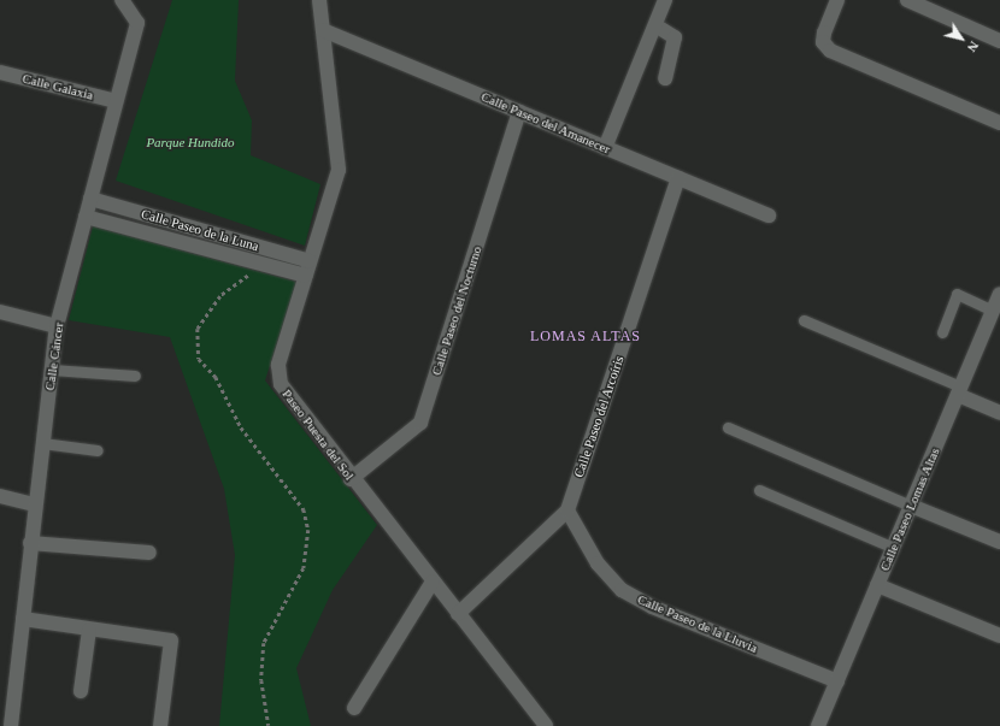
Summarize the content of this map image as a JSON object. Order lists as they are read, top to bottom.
{
  "streets": {
    "street": [
      "Calle Galaxia",
      "Calle Paseo del Amanecer",
      "Calle Paseo de la Luna",
      "Calle Paseo del Nocturno",
      "Calle Cáncer",
      "Calle Paseo del Arcoíris",
      "Paseo Puesta del Sol",
      "Calle Paseo Lomas Altas",
      "Calle Paseo de la Lluvia"
    ]
  },
  "crossings": [
    ["Calle Galaxia", "Calle Cáncer"],
    ["Calle Paseo del Amanecer", "Calle Paseo del Nocturno"],
    ["Calle Paseo del Amanecer", "Calle Paseo del Arcoíris"],
    ["Calle Paseo del Amanecer", "Paseo Puesta del Sol"],
    ["Calle Paseo de la Luna", "Calle Cáncer"],
    ["Calle Paseo de la Luna", "Paseo Puesta del Sol"],
    ["Calle Paseo del Nocturno", "Paseo Puesta del Sol"],
    ["Calle Paseo del Arcoíris", "Paseo Puesta del Sol"],
    ["Calle Paseo del Arcoíris", "Calle Paseo de la Lluvia"],
    ["Calle Paseo Lomas Altas", "Calle Paseo de la Lluvia"]
  ],
  "districts": ["LOMAS ALTAS"],
  "parks": ["Parque Hundido"],
  "north": "bottom right"
}
